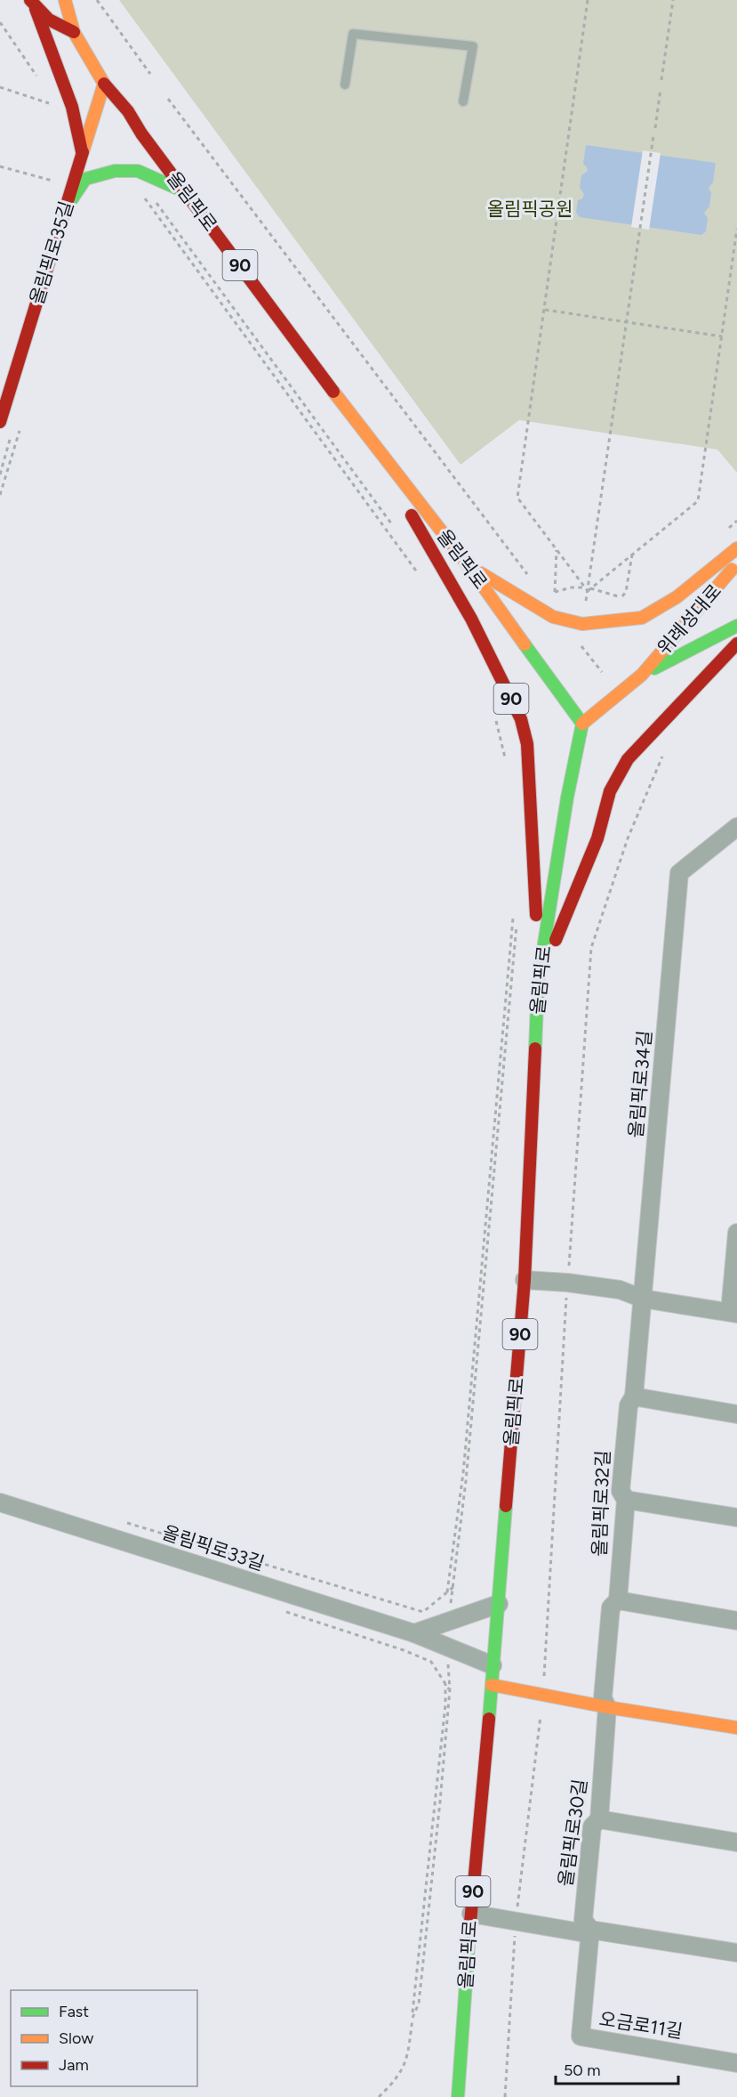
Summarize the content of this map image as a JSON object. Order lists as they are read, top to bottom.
{
  "streets": {
    "main road": [
      "올림픽로",
      "올림픽로35길",
      "90",
      "위례성대로"
    ],
    "street": [
      "올림픽로34길",
      "올림픽로32길",
      "올림픽로33길",
      "올림픽로30길",
      "오금로11길"
    ]
  },
  "crossings": [
    ["올림픽로", "올림픽로35길"],
    ["올림픽로", "90"],
    ["올림픽로", "위례성대로"],
    ["올림픽로", "올림픽로33길"],
    ["올림픽로34길", "올림픽로32길"],
    ["올림픽로32길", "올림픽로30길"],
    ["올림픽로30길", "오금로11길"]
  ],
  "parks": ["올림픽공원"],
  "legend": ["Fast", "Slow", "Jam"],
  "scale_bar": "50 m"
}
